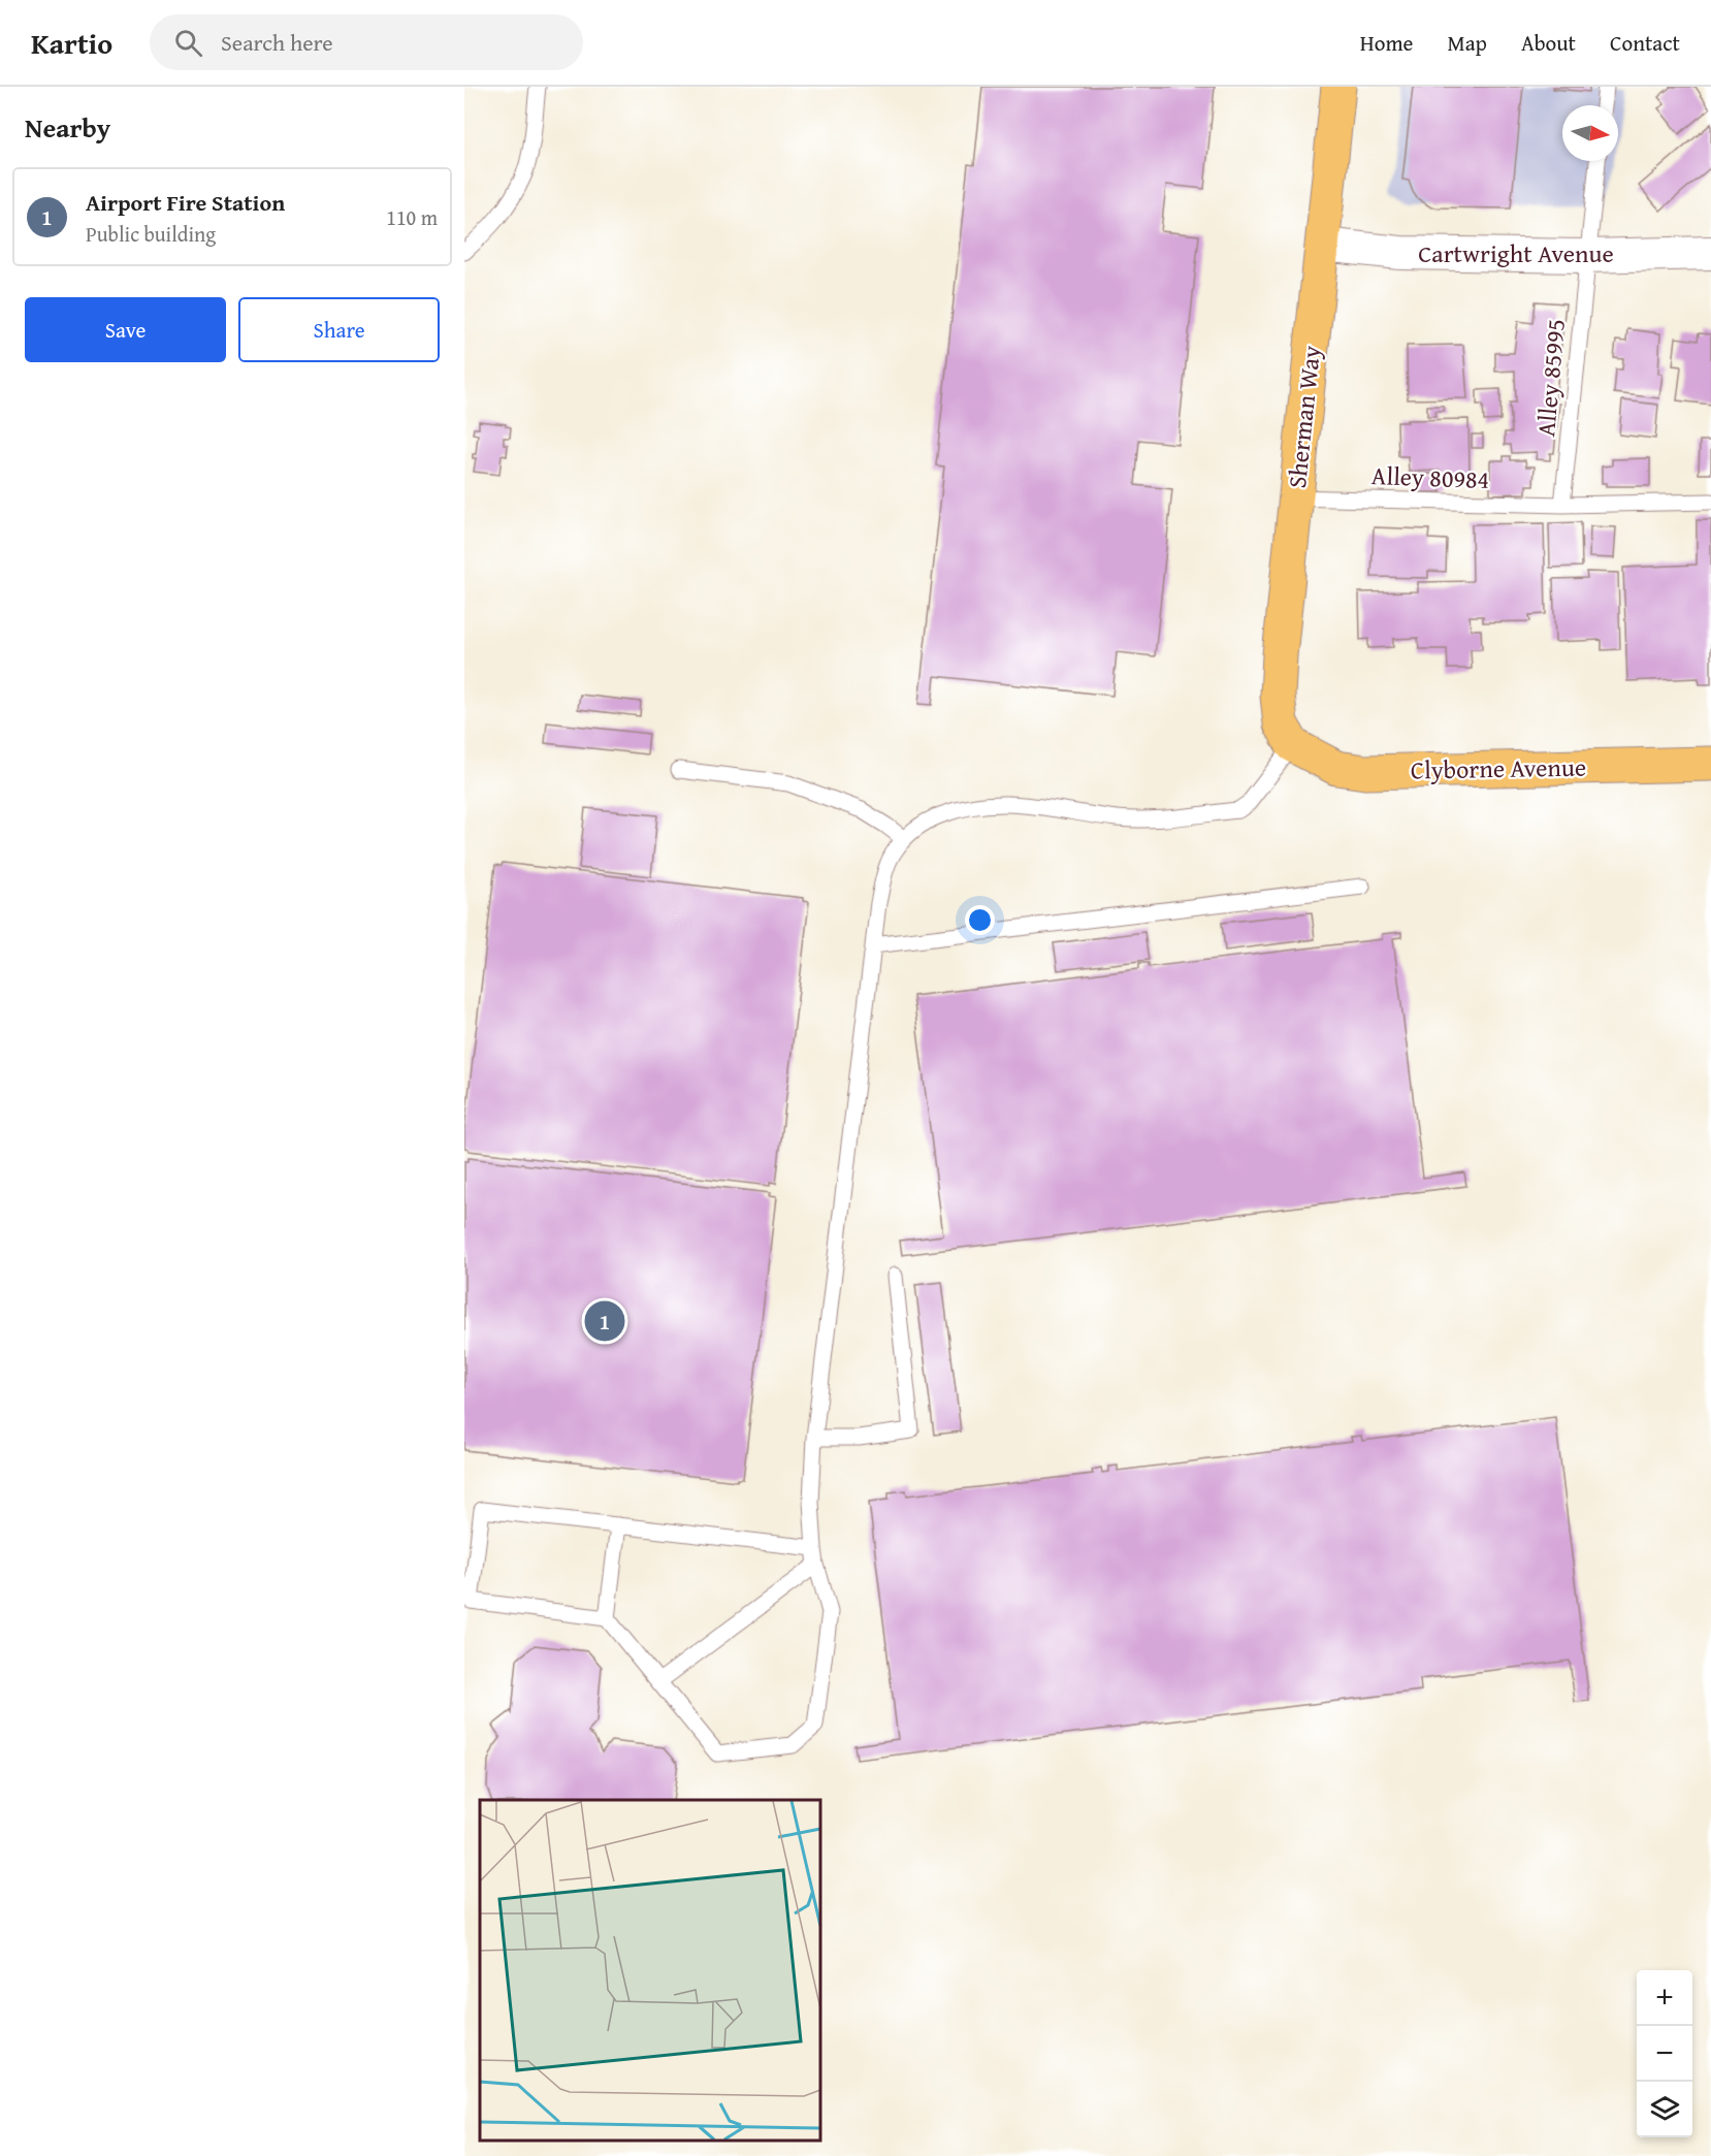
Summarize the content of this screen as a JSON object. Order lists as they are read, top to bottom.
{
  "streets": {
    "main road": ["Sherman Way", "Clyborne Avenue"],
    "street": ["Cartwright Avenue"],
    "lane": ["Alley 85995", "Alley 80984"]
  },
  "crossings": [
    ["Cartwright Avenue", "Alley 85995"],
    ["Cartwright Avenue", "Sherman Way"],
    ["Alley 85995", "Alley 80984"],
    ["Sherman Way", "Alley 80984"],
    ["Sherman Way", "Clyborne Avenue"]
  ],
  "north": "right",
  "page": {
    "header": "Kartio",
    "search": "Search here",
    "nav": [
      "Home",
      "Map",
      "About",
      "Contact"
    ],
    "heading": "Nearby",
    "list": [
      {
        "mark": "1",
        "name": "Airport Fire Station",
        "note": "Public building",
        "value": "110 m"
      }
    ],
    "buttons": ["Save", "Share"],
    "pins": "1",
    "map_buttons": ["+", "−"]
  }
}
